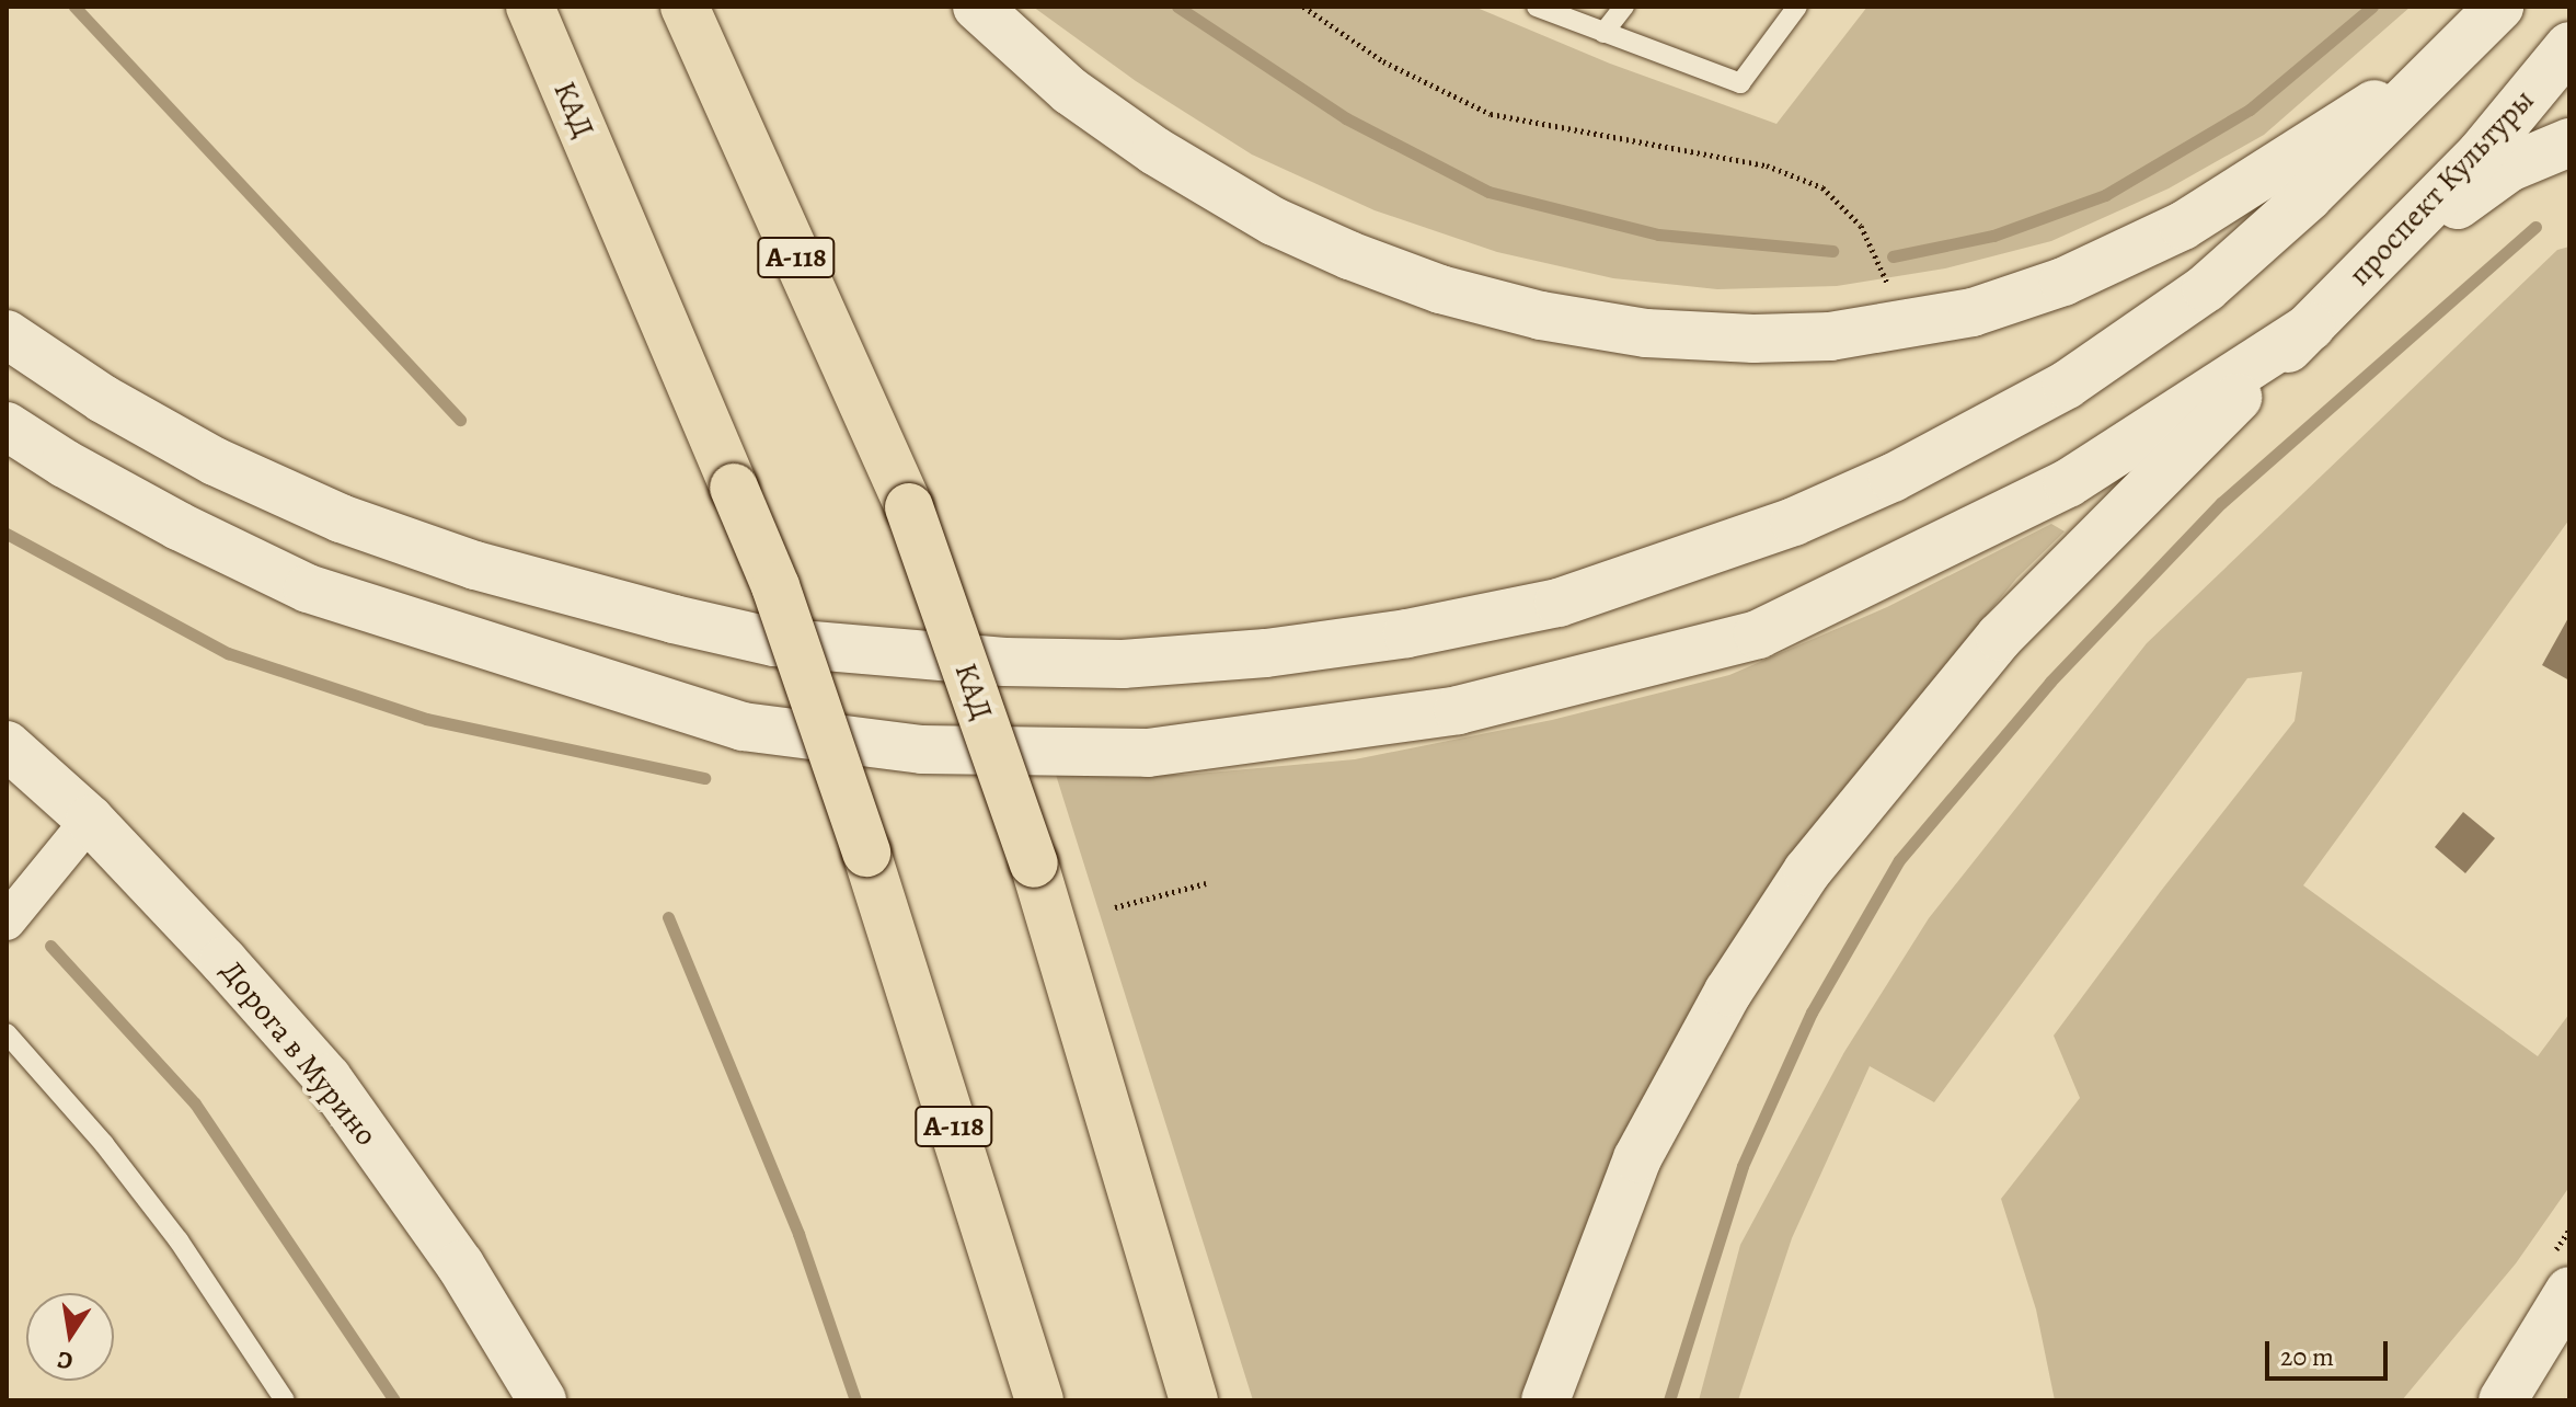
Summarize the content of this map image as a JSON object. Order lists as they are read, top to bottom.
{
  "streets": {
    "highway": ["КАД", "А-118"],
    "main road": ["проспект Культуры", "Дорога в Мурино"]
  },
  "scale_bar": "20 m",
  "north": "bottom"
}
